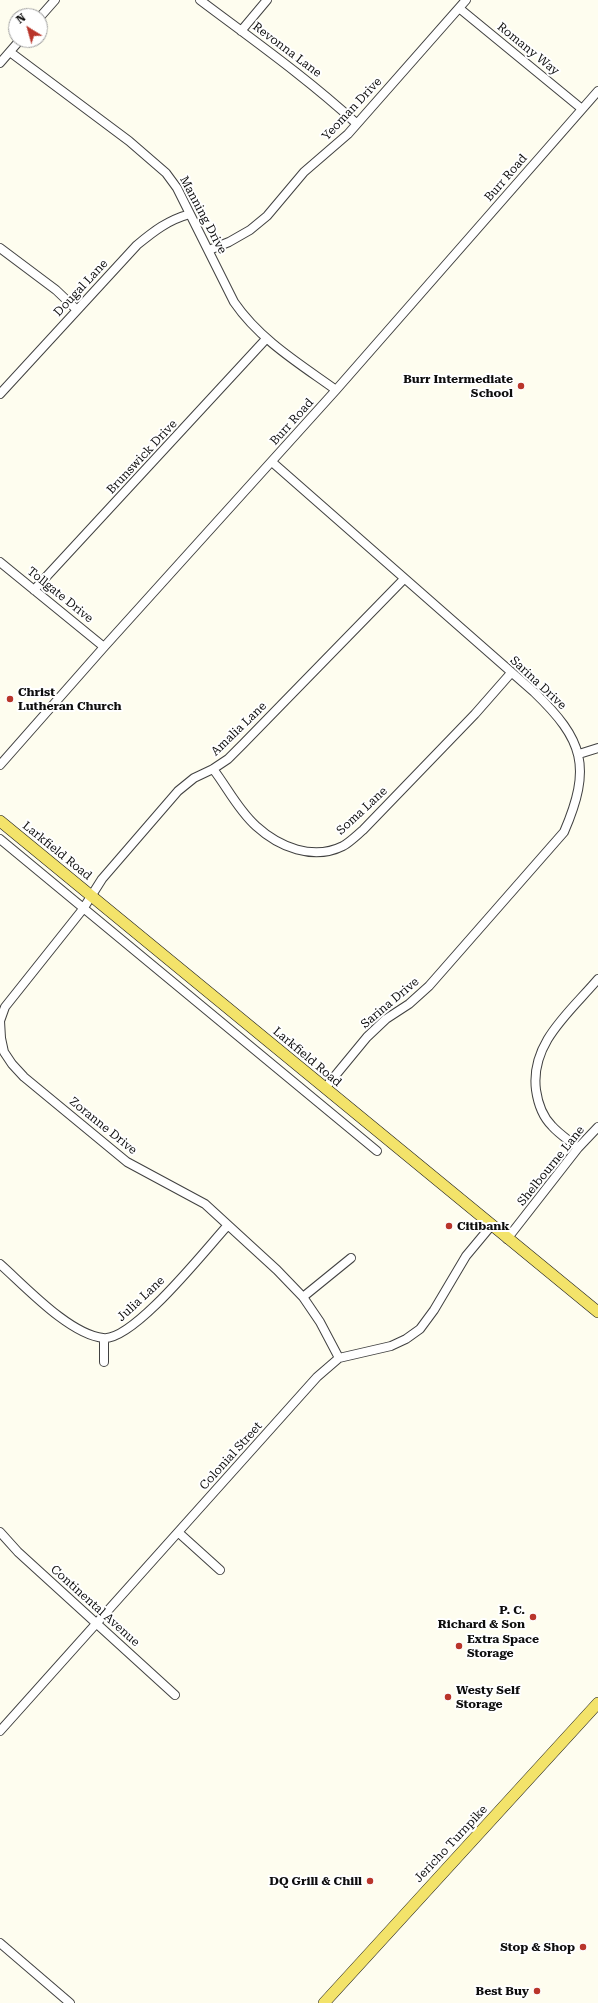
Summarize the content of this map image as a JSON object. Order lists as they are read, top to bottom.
{
  "streets": {
    "main road": ["Larkfield Road", "Jericho Turnpike"],
    "street": [
      "Romany Way",
      "Revonna Lane",
      "Yeoman Drive",
      "Burr Road",
      "Manning Drive",
      "Dougal Lane",
      "Brunswick Drive",
      "Tollgate Drive",
      "Sarina Drive",
      "Amalia Lane",
      "Soma Lane",
      "Zoranne Drive",
      "Shelbourne Lane",
      "Julia Lane",
      "Colonial Street",
      "Continental Avenue"
    ]
  },
  "crossings": [
    ["Romany Way", "Yeoman Drive"],
    ["Romany Way", "Burr Road"],
    ["Revonna Lane", "Yeoman Drive"],
    ["Yeoman Drive", "Manning Drive"],
    ["Burr Road", "Manning Drive"],
    ["Burr Road", "Tollgate Drive"],
    ["Burr Road", "Sarina Drive"],
    ["Manning Drive", "Dougal Lane"],
    ["Manning Drive", "Brunswick Drive"],
    ["Brunswick Drive", "Tollgate Drive"],
    ["Sarina Drive", "Amalia Lane"],
    ["Sarina Drive", "Soma Lane"],
    ["Sarina Drive", "Larkfield Road"],
    ["Amalia Lane", "Soma Lane"],
    ["Amalia Lane", "Larkfield Road"],
    ["Amalia Lane", "Zoranne Drive"],
    ["Larkfield Road", "Zoranne Drive"],
    ["Larkfield Road", "Shelbourne Lane"],
    ["Larkfield Road", "Colonial Street"],
    ["Zoranne Drive", "Julia Lane"],
    ["Zoranne Drive", "Colonial Street"],
    ["Colonial Street", "Continental Avenue"]
  ],
  "places": [
    "Burr Intermediate School",
    "Christ Lutheran Church",
    "Citibank",
    "P. C. Richard & Son",
    "Extra Space Storage",
    "Westy Self Storage",
    "DQ Grill & Chill",
    "Stop & Shop",
    "Best Buy"
  ],
  "north": "top left"
}
